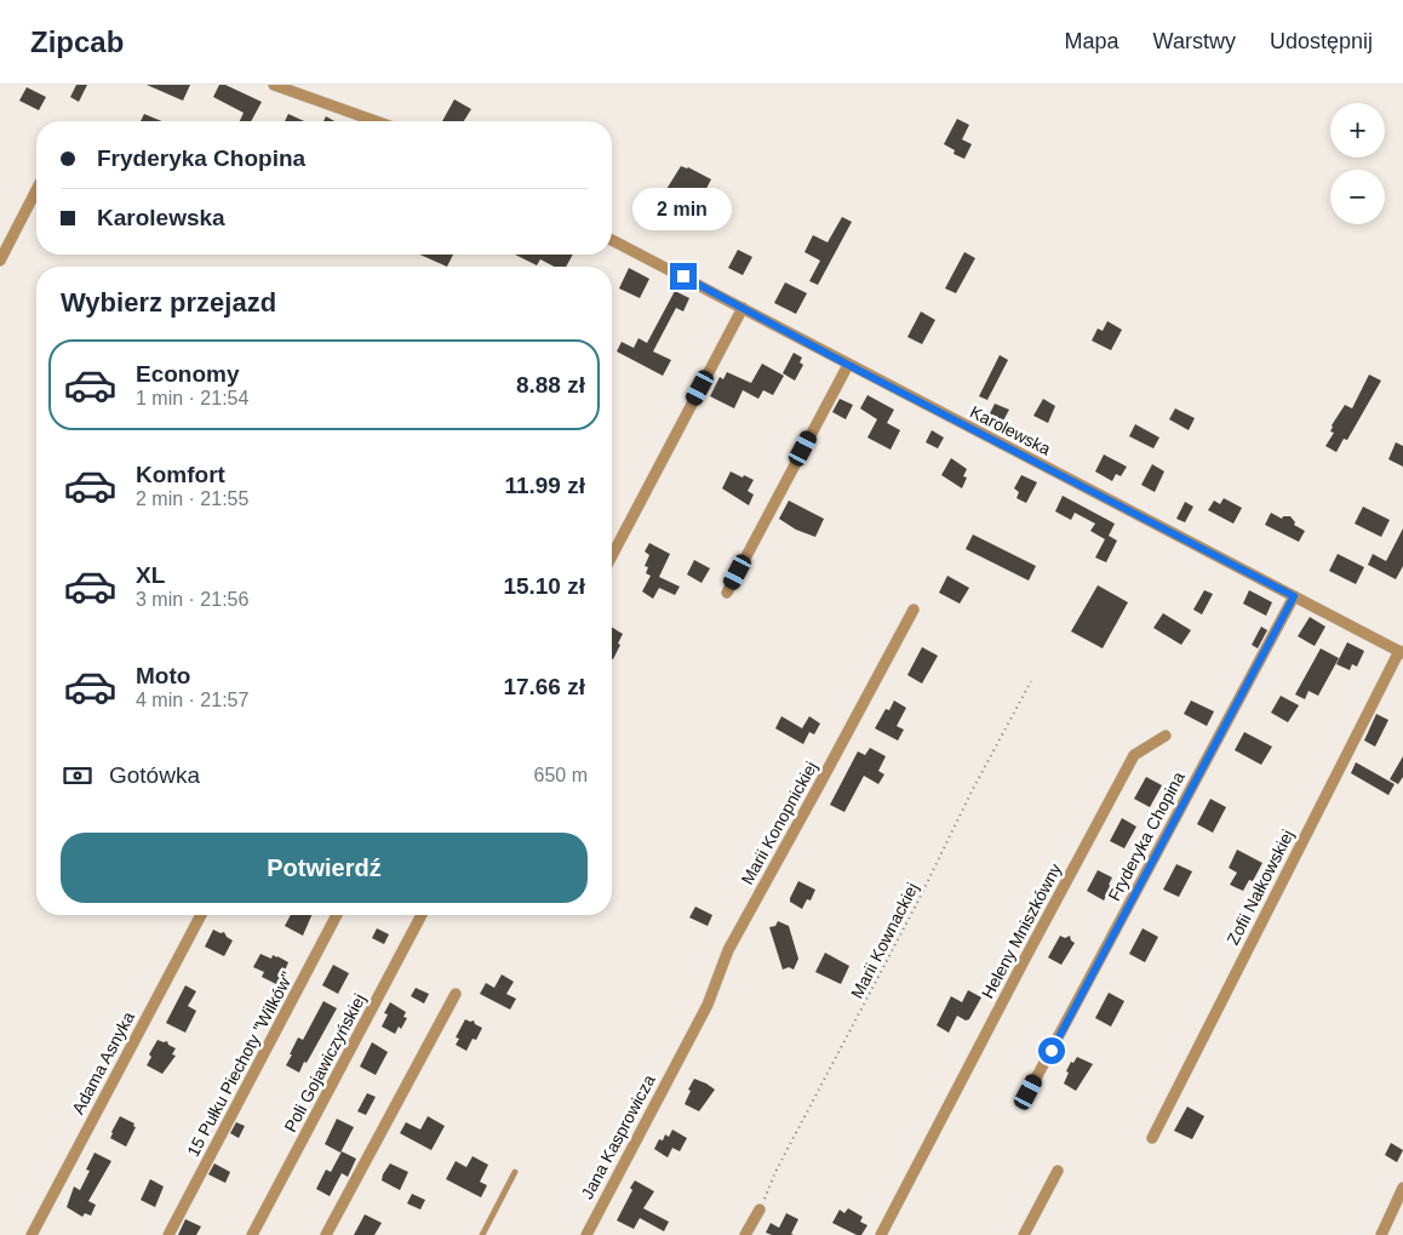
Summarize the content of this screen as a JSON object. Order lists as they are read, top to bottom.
{
  "streets": {
    "street": [
      "Karolewska",
      "Marii Konopnickiej",
      "Fryderyka Chopina",
      "Zofii Nałkowskiej",
      "Heleny Mniszkówny",
      "Adama Asnyka",
      "Poli Gojawiczyńskiej",
      "15 Pułku Piechoty \"Wilków\"",
      "Jana Kasprowicza"
    ],
    "path": ["Marii Kownackiej"]
  },
  "crossings": [
    ["Karolewska", "Fryderyka Chopina"],
    ["Karolewska", "Zofii Nałkowskiej"],
    ["Marii Konopnickiej", "Jana Kasprowicza"]
  ],
  "page": {
    "header": "Zipcab",
    "nav": ["Mapa", "Warstwy", "Udostępnij"],
    "map_buttons": ["+", "−"],
    "banner": ["Fryderyka Chopina", "Karolewska"],
    "bubble": "2 min",
    "heading": "Wybierz przejazd",
    "list": [
      {
        "name": "Economy",
        "note": "1 min · 21:54",
        "value": "8.88 zł"
      },
      {
        "name": "Komfort",
        "note": "2 min · 21:55",
        "value": "11.99 zł"
      },
      {
        "name": "XL",
        "note": "3 min · 21:56",
        "value": "15.10 zł"
      },
      {
        "name": "Moto",
        "note": "4 min · 21:57",
        "value": "17.66 zł"
      }
    ],
    "pay": ["Gotówka", "650 m"],
    "buttons": "Potwierdź"
  }
}
